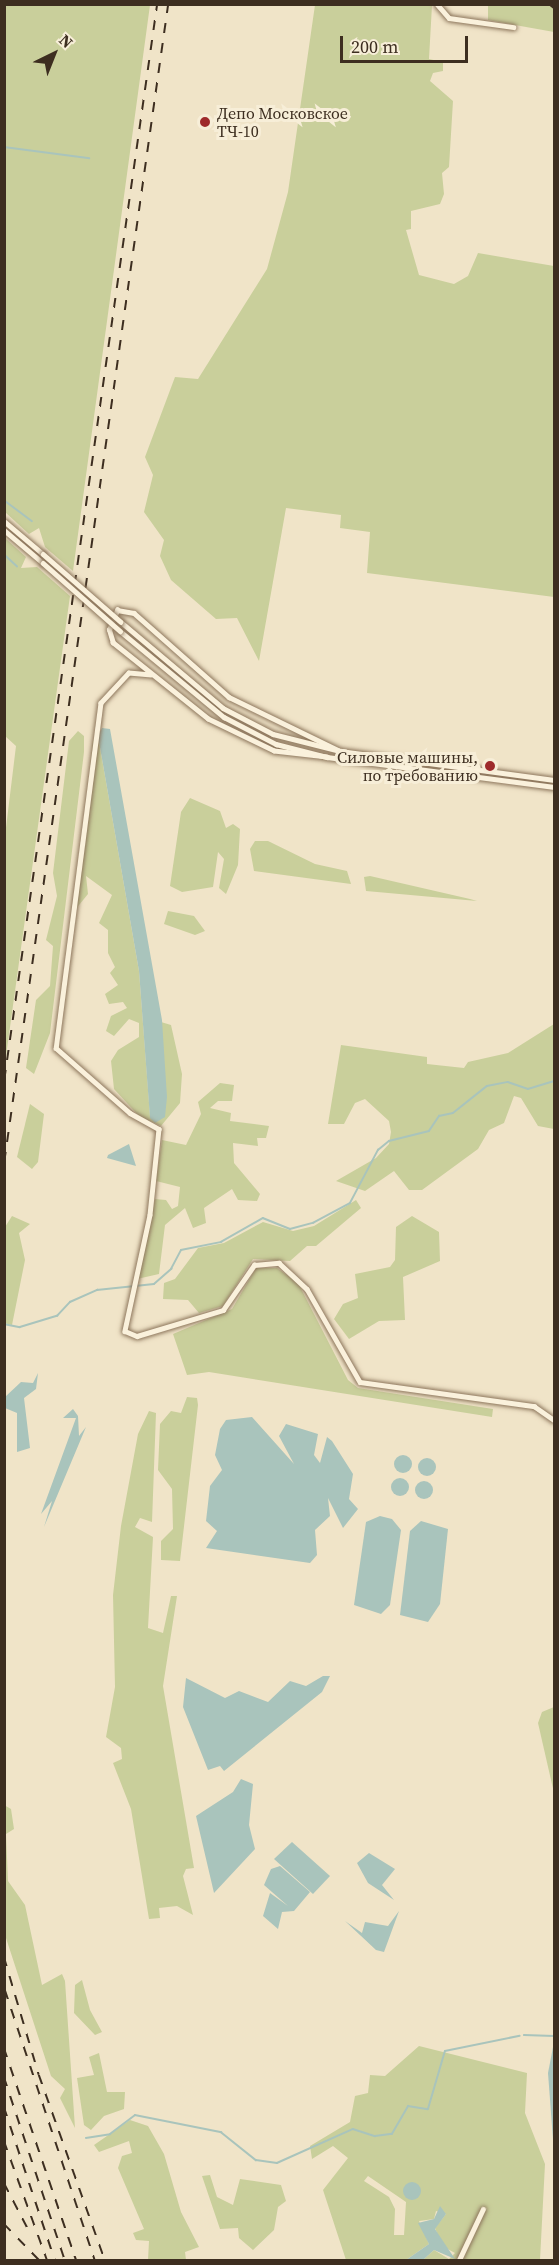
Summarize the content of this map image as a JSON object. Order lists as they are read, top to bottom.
{
  "places": ["Депо Московское ТЧ-10", "Силовые машины, по требованию"],
  "scale_bar": "200 m",
  "north": "top right"
}
